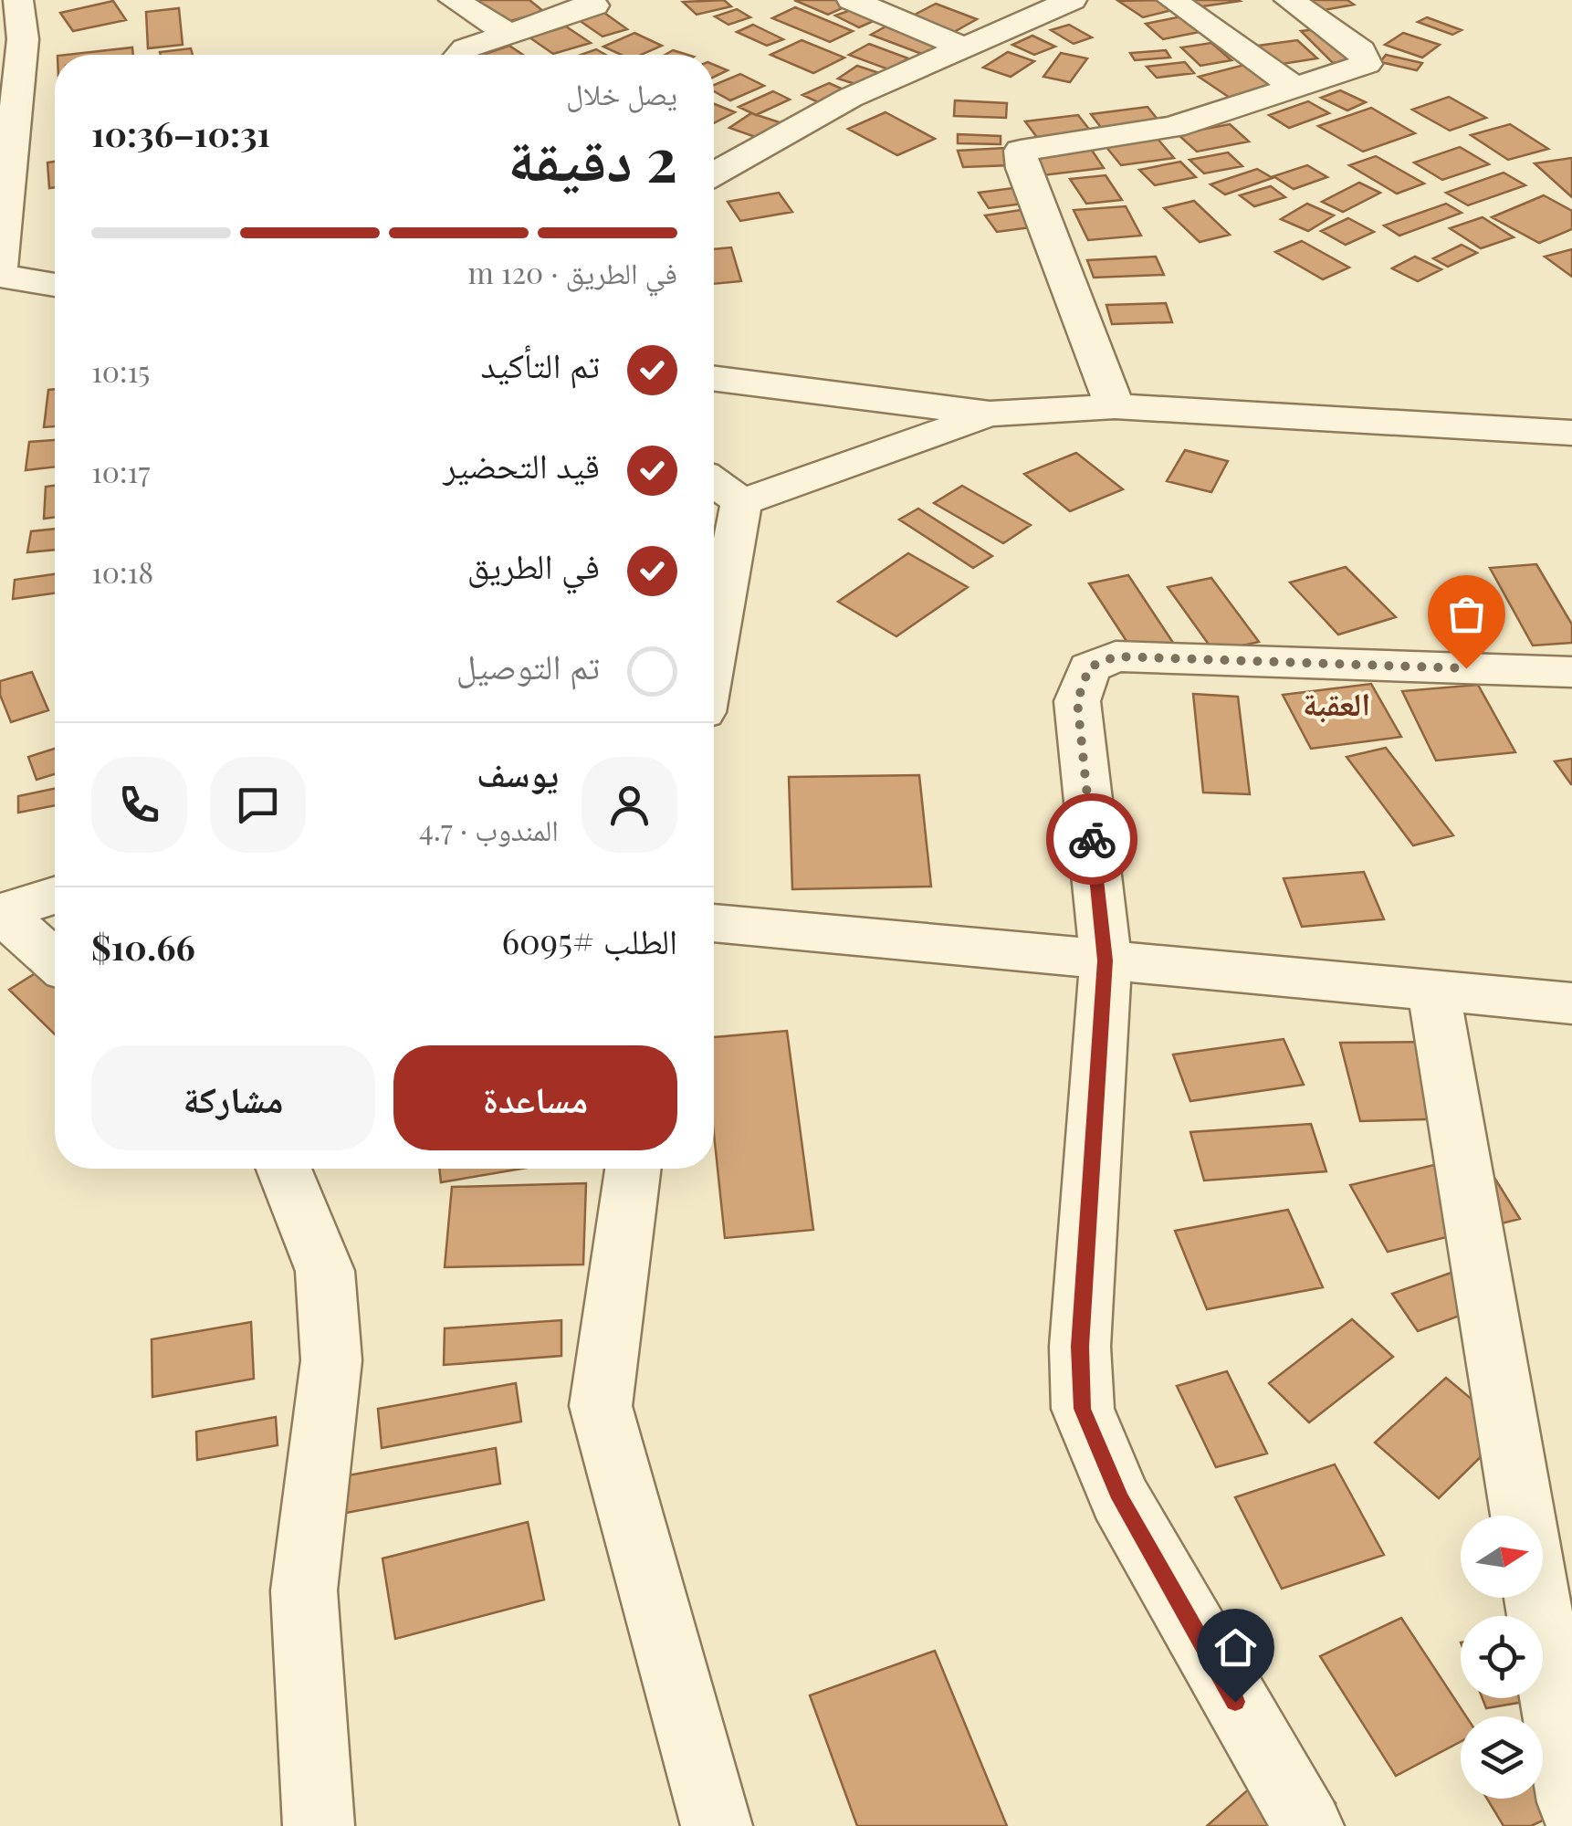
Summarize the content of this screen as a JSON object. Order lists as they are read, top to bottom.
{
  "districts": ["العقبة"],
  "north": "right",
  "page": {
    "heading": ["2 دقيقة", "يصل خلال", "10:31–10:36"],
    "panel": [
      "يوسف",
      "المندوب · 4.7",
      "الطلب #6095",
      "$10.66"
    ],
    "bar": "في الطريق · 120 m",
    "list": [
      ["تم التأكيد", "10:15"],
      ["قيد التحضير", "10:17"],
      ["في الطريق", "10:18"],
      "تم التوصيل"
    ],
    "buttons": ["مساعدة", "مشاركة"]
  }
}
